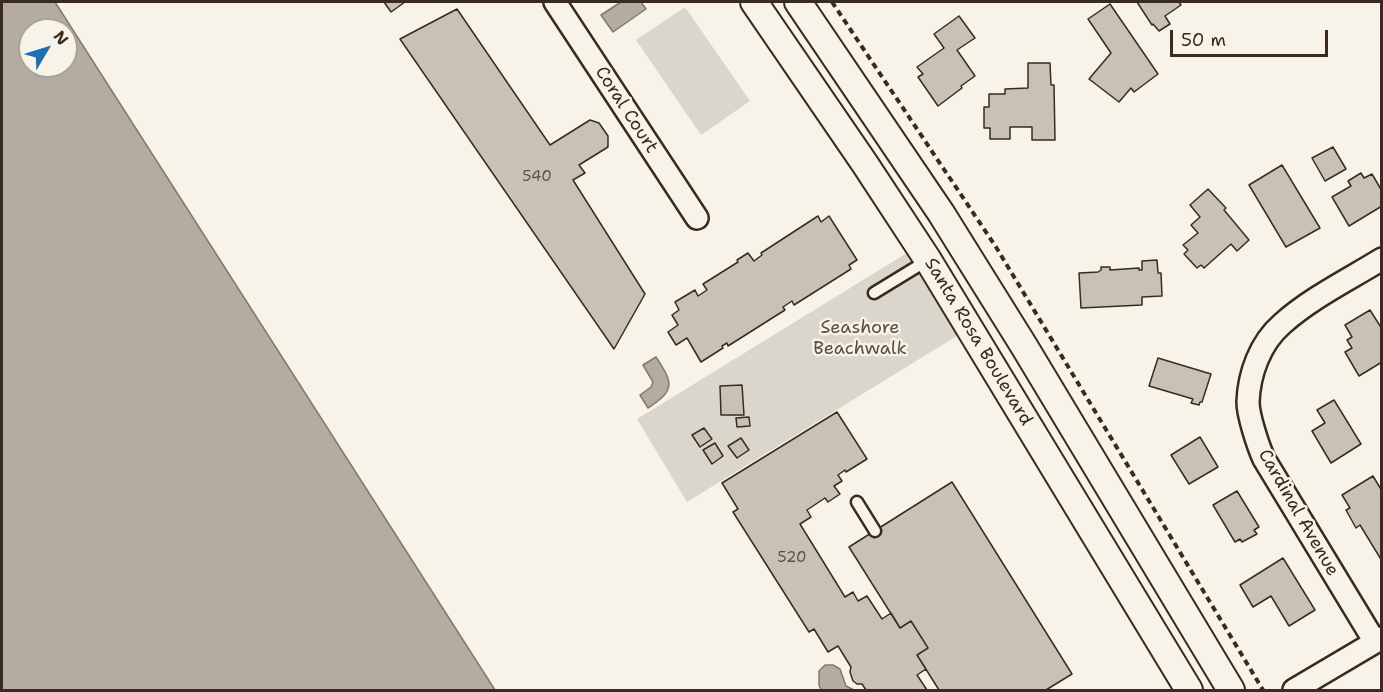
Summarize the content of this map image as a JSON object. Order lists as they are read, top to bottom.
{
  "streets": {
    "street": ["Coral Court", "Santa Rosa Boulevard", "Cardinal Avenue"]
  },
  "parks": ["Seashore Beachwalk"],
  "house_numbers": ["540", "520"],
  "scale_bar": "50 m",
  "north": "top right"
}
